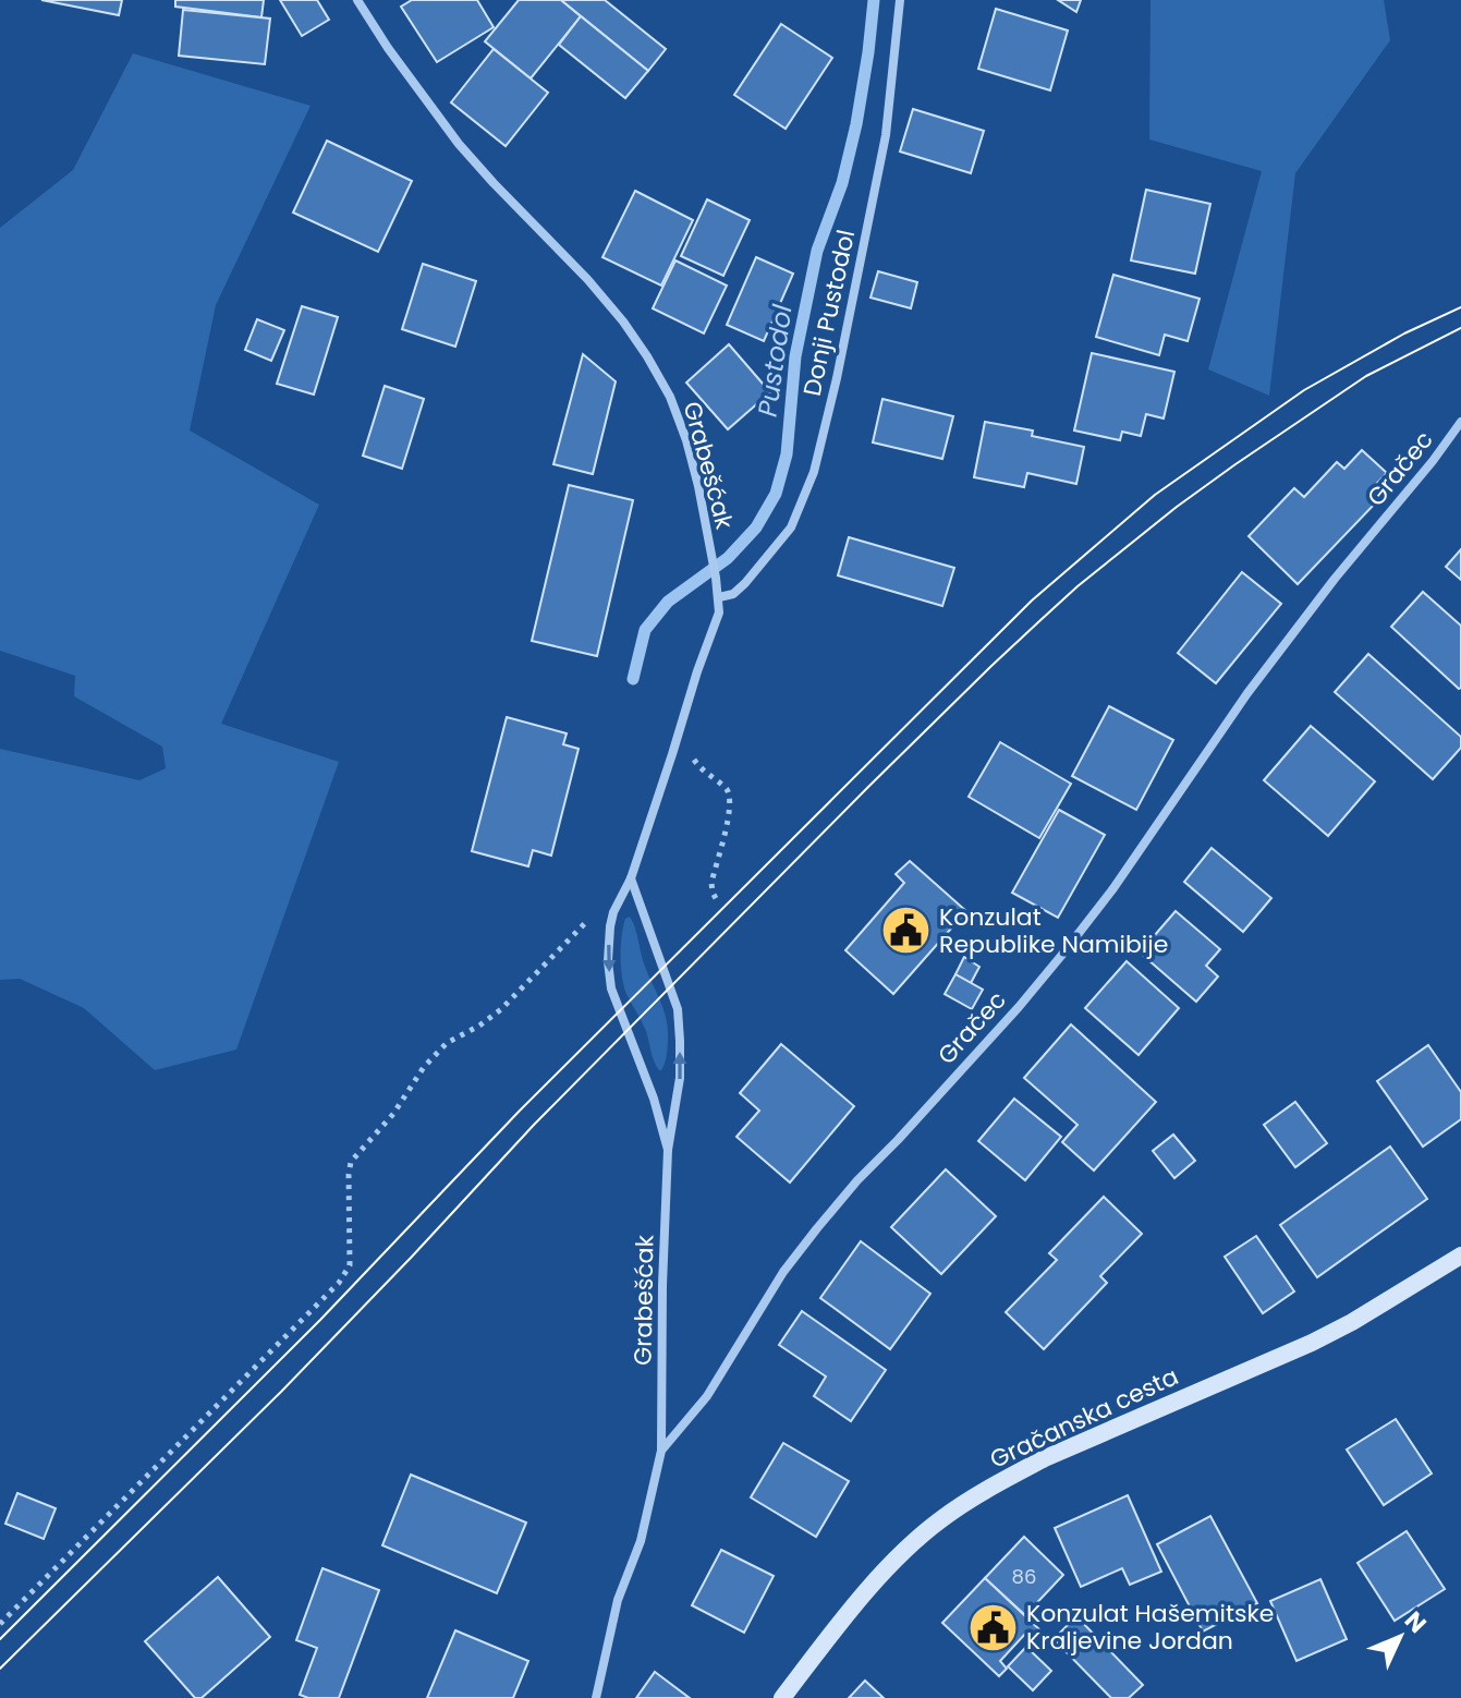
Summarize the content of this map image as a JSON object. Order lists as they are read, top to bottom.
{
  "streets": {
    "main road": ["Gračanska cesta"],
    "street": ["Donji Pustodol", "Grabešćak", "Gračec"]
  },
  "crossings": [
    ["Donji Pustodol", "Grabešćak"],
    ["Grabešćak", "Gračec"]
  ],
  "water": ["Pustodol"],
  "places": {
    "public building": ["Konzulat Republike Namibije", "Konzulat Hašemitske Kraljevine Jordan"]
  },
  "house_numbers": ["86"],
  "north": "top right"
}
